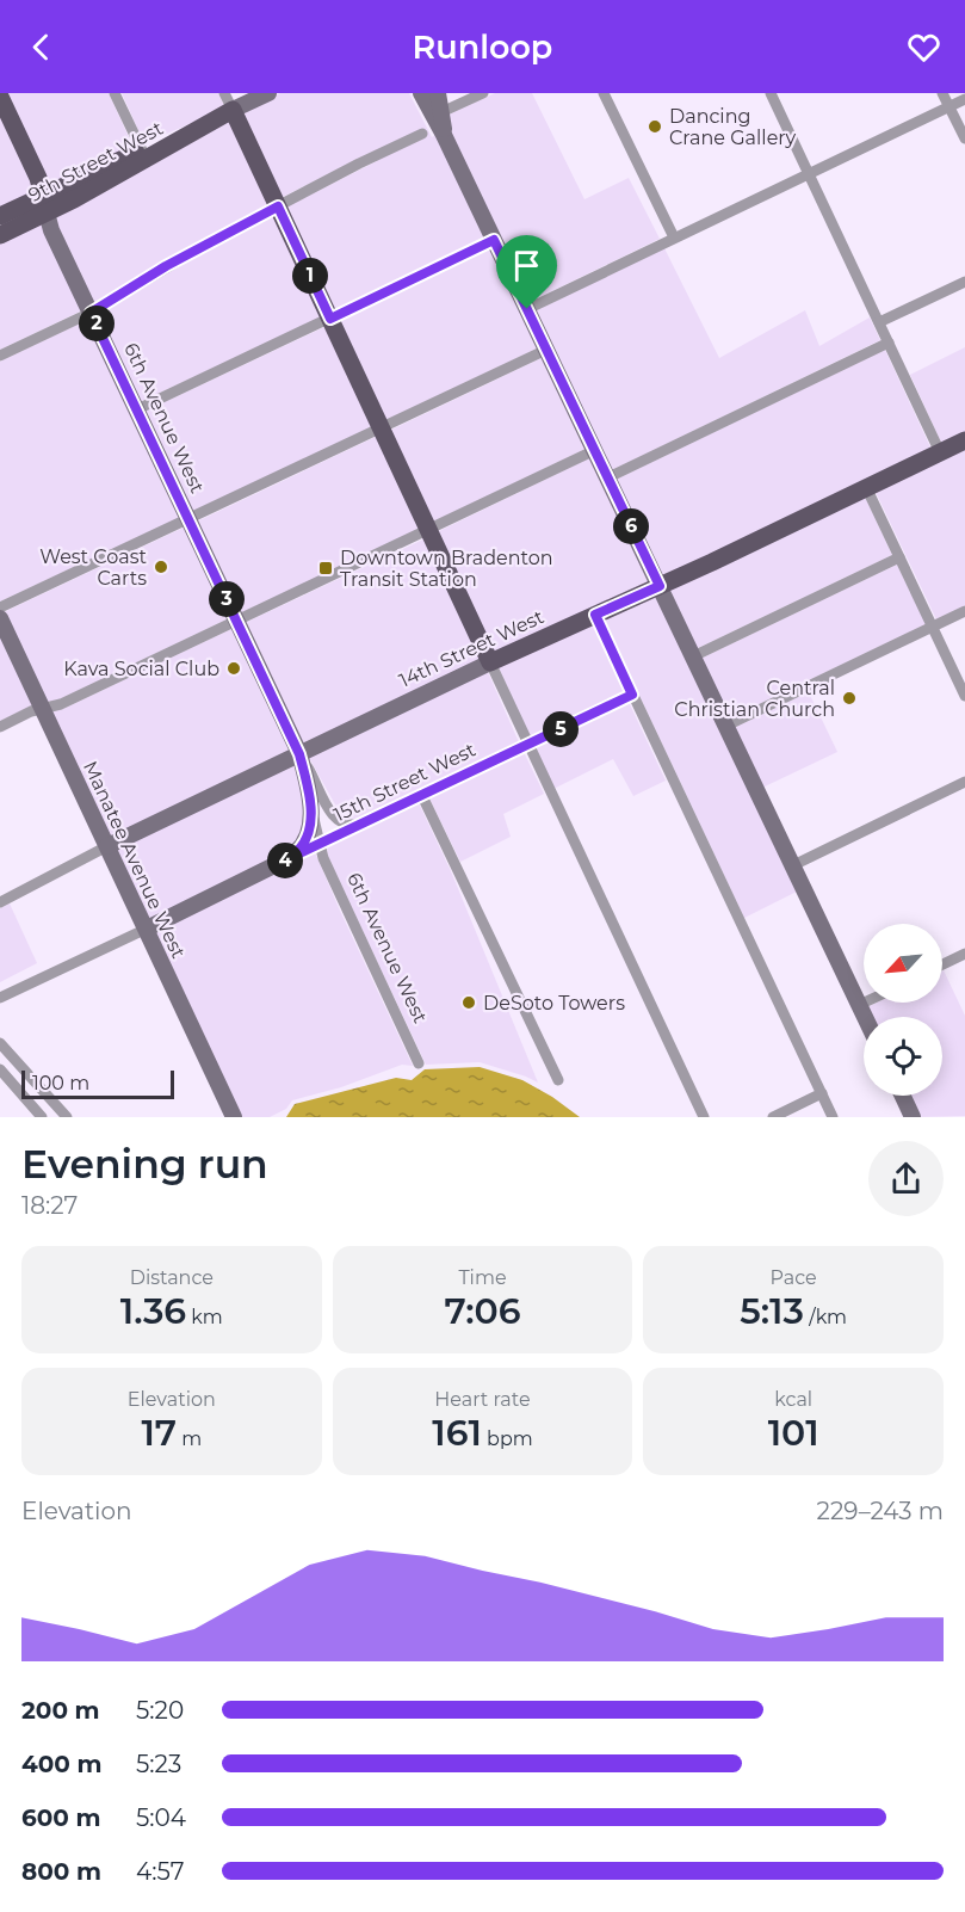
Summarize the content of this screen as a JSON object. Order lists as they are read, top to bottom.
{
  "streets": {
    "main road": [
      "9th Street West",
      "6th Avenue West",
      "14th Street West",
      "15th Street West",
      "Manatee Avenue West"
    ]
  },
  "crossings": [
    ["9th Street West", "6th Avenue West"],
    ["6th Avenue West", "14th Street West"],
    ["6th Avenue West", "15th Street West"],
    ["14th Street West", "Manatee Avenue West"],
    ["15th Street West", "Manatee Avenue West"]
  ],
  "places": {
    "other": [
      "Dancing Crane Gallery",
      "West Coast Carts",
      "Kava Social Club",
      "Central Christian Church",
      "DeSoto Towers"
    ],
    "transit": ["Downtown Bradenton Transit Station"]
  },
  "scale_bar": "100 m",
  "north": "bottom left",
  "page": {
    "header": "Runloop",
    "pins": [
      "1",
      "2",
      "6",
      "3",
      "5",
      "4"
    ],
    "scale": "100 m",
    "heading": ["Evening run", "18:27"],
    "stats": [
      ["Distance", "1.36 km"],
      ["Time", "7:06"],
      ["Pace", "5:13 /km"],
      ["Elevation", "17 m"],
      ["Heart rate", "161 bpm"],
      ["kcal", "101"]
    ],
    "chart": ["Elevation", "229–243 m"],
    "list": [
      {
        "name": "200 m",
        "note": "5:20"
      },
      {
        "name": "400 m",
        "note": "5:23"
      },
      {
        "name": "600 m",
        "note": "5:04"
      },
      {
        "name": "800 m",
        "note": "4:57"
      }
    ]
  }
}
